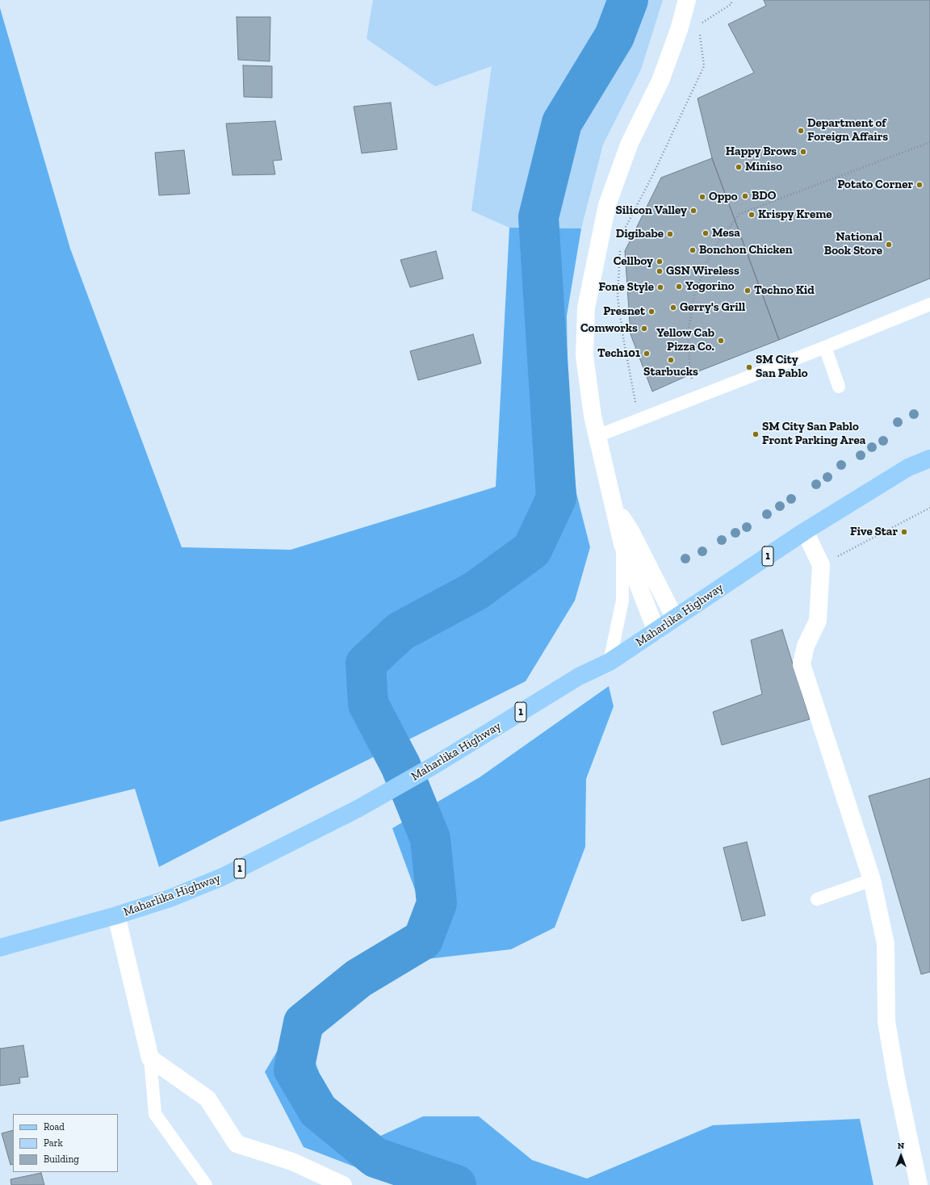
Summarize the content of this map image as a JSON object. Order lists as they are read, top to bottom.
{
  "streets": {
    "main road": ["1", "Maharlika Highway"]
  },
  "places": [
    "Department of Foreign Affairs",
    "Happy Brows",
    "Miniso",
    "Potato Corner",
    "BDO",
    "Oppo",
    "Silicon Valley",
    "Krispy Kreme",
    "Mesa",
    "Digibabe",
    "National Book Store",
    "Bonchon Chicken",
    "Cellboy",
    "GSN Wireless",
    "Yogorino",
    "Fone Style",
    "Techno Kid",
    "Gerry's Grill",
    "Presnet",
    "Comworks",
    "Yellow Cab Pizza Co.",
    "Tech101",
    "Starbucks",
    "SM City San Pablo",
    "SM City San Pablo Front Parking Area",
    "Five Star"
  ],
  "legend": ["Road", "Park", "Building"],
  "north": "top"
}
